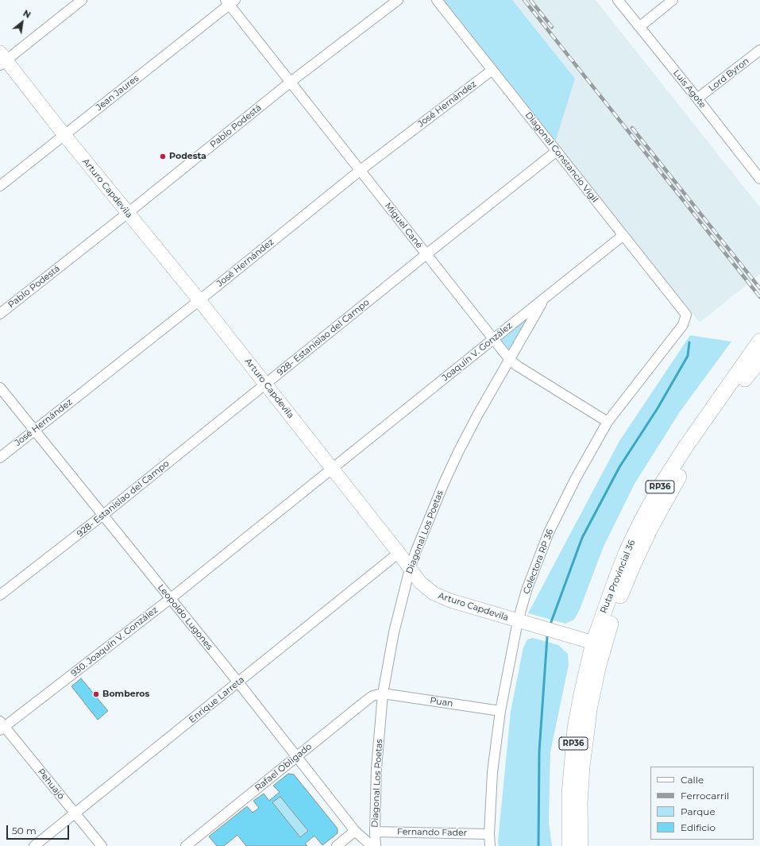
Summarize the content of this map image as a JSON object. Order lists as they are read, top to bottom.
{
  "streets": {
    "main road": ["RP36", "Ruta Provincial 36"],
    "street": [
      "Lord Byron",
      "Luis Agote",
      "Jean Jaures",
      "José Hernández",
      "Pablo Podestá",
      "Diagonal Constancio Vigil",
      "Arturo Capdevila",
      "Miguel Cané",
      "928- Estanislao del Campo",
      "Joaquín V. González",
      "Diagonal Los Poetas",
      "Colectora RP 36",
      "Leopoldo Lugones",
      "930. Joaquín V. González",
      "Enrique Larreta",
      "Puan",
      "Rafael Obligado",
      "Pehuajó",
      "Fernando Fader"
    ]
  },
  "crossings": [
    ["Lord Byron", "Luis Agote"],
    ["Jean Jaures", "Arturo Capdevila"],
    ["Jean Jaures", "Miguel Cané"],
    ["José Hernández", "Diagonal Constancio Vigil"],
    ["José Hernández", "Arturo Capdevila"],
    ["José Hernández", "Miguel Cané"],
    ["José Hernández", "Leopoldo Lugones"],
    ["Pablo Podestá", "Arturo Capdevila"],
    ["Pablo Podestá", "Miguel Cané"],
    ["Diagonal Constancio Vigil", "928- Estanislao del Campo"],
    ["Diagonal Constancio Vigil", "Joaquín V. González"],
    ["Diagonal Constancio Vigil", "Colectora RP 36"],
    ["Arturo Capdevila", "928- Estanislao del Campo"],
    ["Arturo Capdevila", "Joaquín V. González"],
    ["Arturo Capdevila", "Diagonal Los Poetas"],
    ["Arturo Capdevila", "Colectora RP 36"],
    ["Arturo Capdevila", "Ruta Provincial 36"],
    ["Arturo Capdevila", "930. Joaquín V. González"],
    ["Arturo Capdevila", "Enrique Larreta"],
    ["Miguel Cané", "928- Estanislao del Campo"],
    ["Miguel Cané", "Joaquín V. González"],
    ["Miguel Cané", "Diagonal Los Poetas"],
    ["Miguel Cané", "Colectora RP 36"],
    ["928- Estanislao del Campo", "Leopoldo Lugones"],
    ["Joaquín V. González", "Diagonal Los Poetas"],
    ["Joaquín V. González", "930. Joaquín V. González"],
    ["Diagonal Los Poetas", "Puan"],
    ["Diagonal Los Poetas", "Rafael Obligado"],
    ["Diagonal Los Poetas", "Fernando Fader"],
    ["Colectora RP 36", "Puan"],
    ["Colectora RP 36", "Fernando Fader"],
    ["Leopoldo Lugones", "930. Joaquín V. González"],
    ["Leopoldo Lugones", "Enrique Larreta"],
    ["Leopoldo Lugones", "Rafael Obligado"],
    ["930. Joaquín V. González", "Pehuajó"],
    ["Enrique Larreta", "Pehuajó"],
    ["Puan", "Rafael Obligado"]
  ],
  "places": ["Podesta", "Bomberos"],
  "legend": [
    "Calle",
    "Ferrocarril",
    "Parque",
    "Edificio"
  ],
  "scale_bar": "50 m",
  "north": "top right"
}
